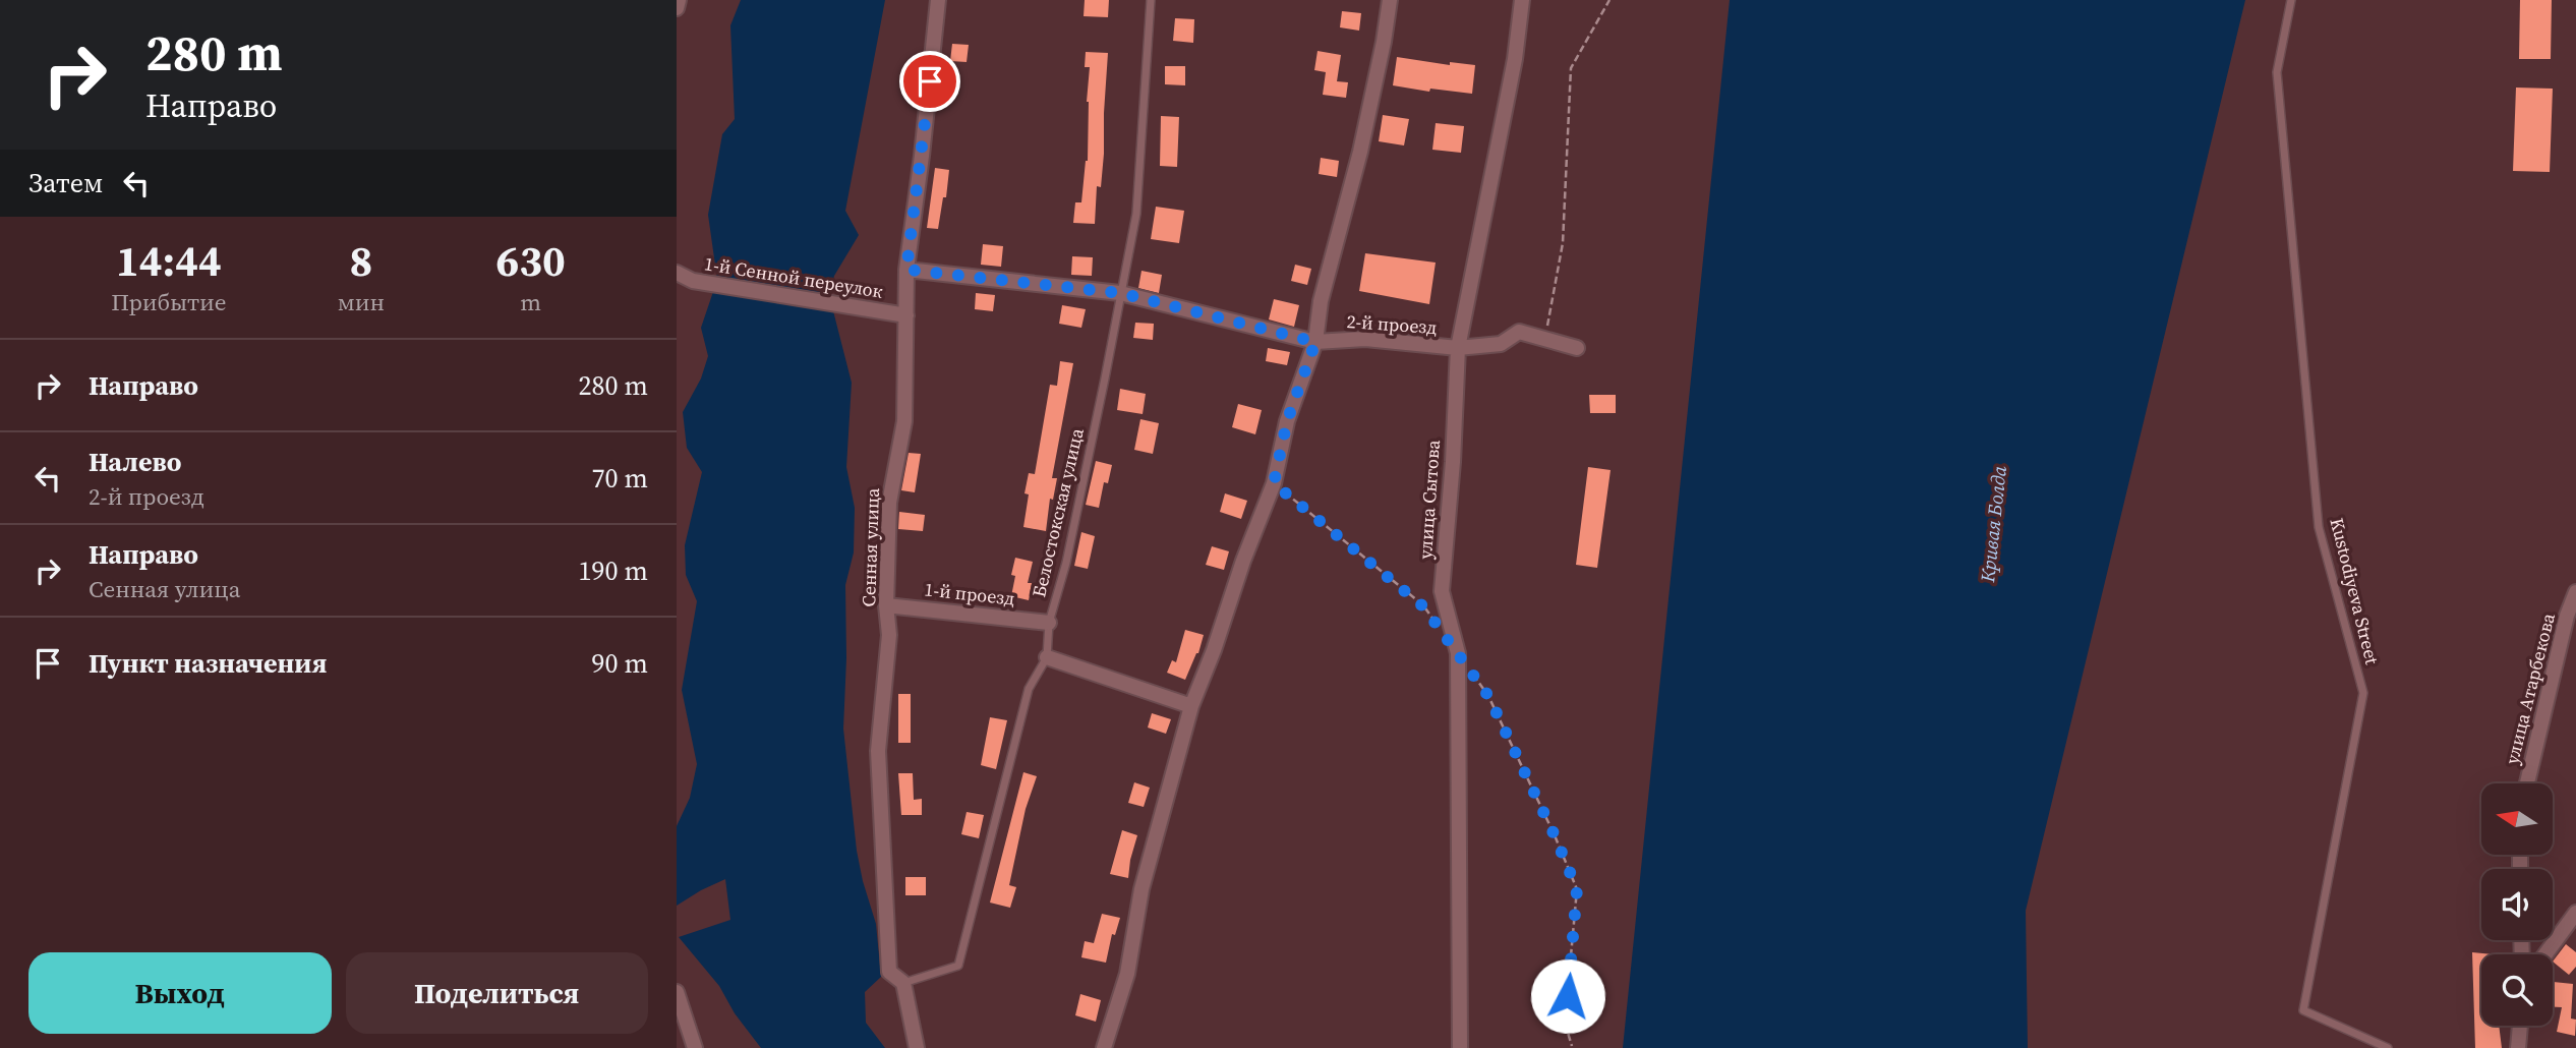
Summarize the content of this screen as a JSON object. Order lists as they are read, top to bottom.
{
  "streets": {
    "street": [
      "1-й Сенной переулок",
      "2-й проезд",
      "улица Сытова",
      "Сенная улица",
      "1-й проезд",
      "улица Атарбекова"
    ],
    "lane": ["Белостокская улица", "Kustodiyeva Street"]
  },
  "crossings": [
    ["1-й Сенной переулок", "Сенная улица"],
    ["2-й проезд", "улица Сытова"],
    ["2-й проезд", "Белостокская улица"],
    ["2-й проезд", "Сенная улица"],
    ["Белостокская улица", "Сенная улица"],
    ["Белостокская улица", "1-й проезд"],
    ["Сенная улица", "1-й проезд"]
  ],
  "water": ["Кривая Болда"],
  "north": "left",
  "page": {
    "turn": ["280 m", "Направо"],
    "then": "Затем",
    "eta": [
      "14:44",
      "Прибытие",
      "8",
      "мин",
      "630",
      "m"
    ],
    "list": [
      {
        "name": "Направо",
        "value": "280 m"
      },
      {
        "name": "Налево",
        "note": "2-й проезд",
        "value": "70 m"
      },
      {
        "name": "Направо",
        "note": "Сенная улица",
        "value": "190 m"
      },
      {
        "name": "Пункт назначения",
        "value": "90 m"
      }
    ],
    "buttons": ["Выход", "Поделиться"]
  }
}
